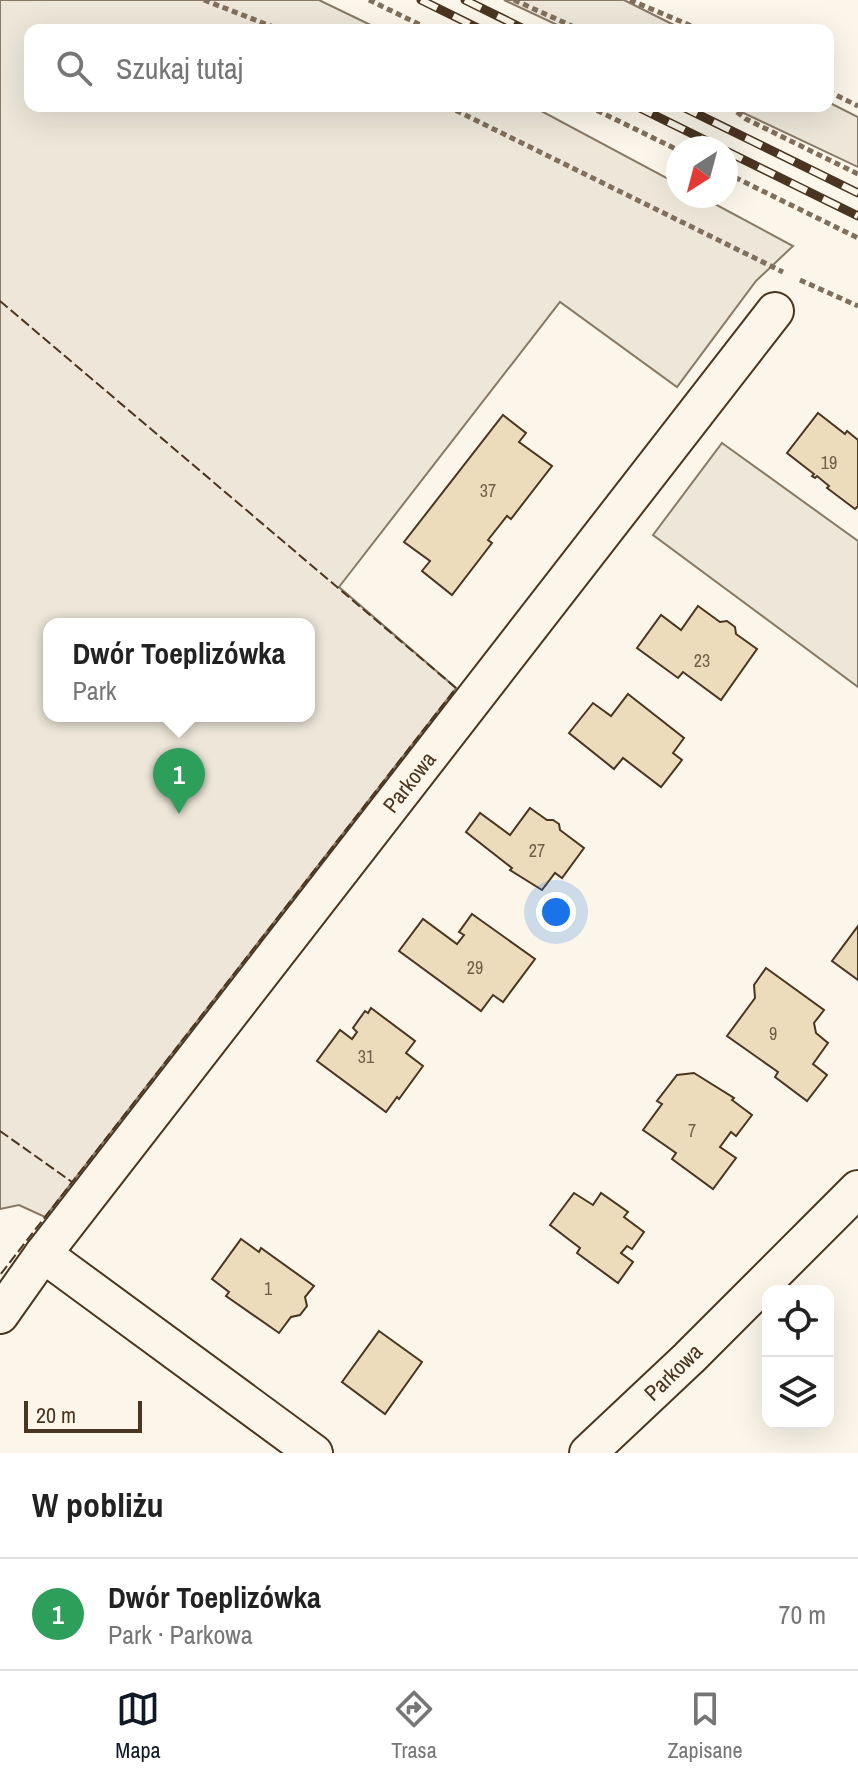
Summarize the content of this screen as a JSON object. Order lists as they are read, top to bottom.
{
  "streets": {
    "street": ["Parkowa"]
  },
  "house_numbers": [
    "19",
    "37",
    "23",
    "27",
    "29",
    "9",
    "31",
    "7",
    "1"
  ],
  "scale_bar": "20 m",
  "north": "bottom left",
  "page": {
    "search": "Szukaj tutaj",
    "popup": ["Dwór Toeplizówka", "Park"],
    "pins": "1",
    "scale": "20 m",
    "heading": "W pobliżu",
    "list": [
      {
        "mark": "1",
        "name": "Dwór Toeplizówka",
        "note": "Park · Parkowa",
        "value": "70 m"
      }
    ],
    "nav": ["Mapa", "Trasa", "Zapisane"]
  }
}
